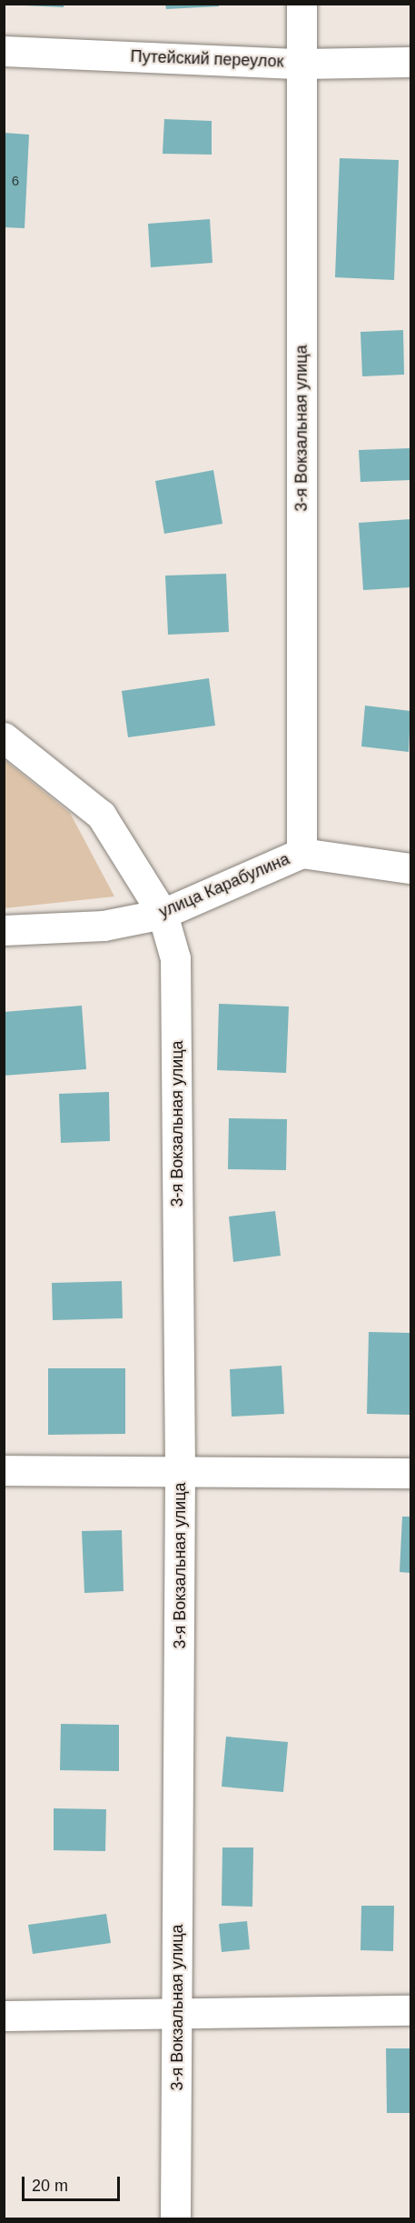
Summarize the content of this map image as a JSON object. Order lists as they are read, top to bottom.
{
  "streets": {
    "street": ["Путейский переулок", "3-я Вокзальная улица", "улица Карабулина"]
  },
  "crossings": [
    ["Путейский переулок", "3-я Вокзальная улица"],
    ["3-я Вокзальная улица", "улица Карабулина"]
  ],
  "house_numbers": ["6"],
  "scale_bar": "20 m"
}
